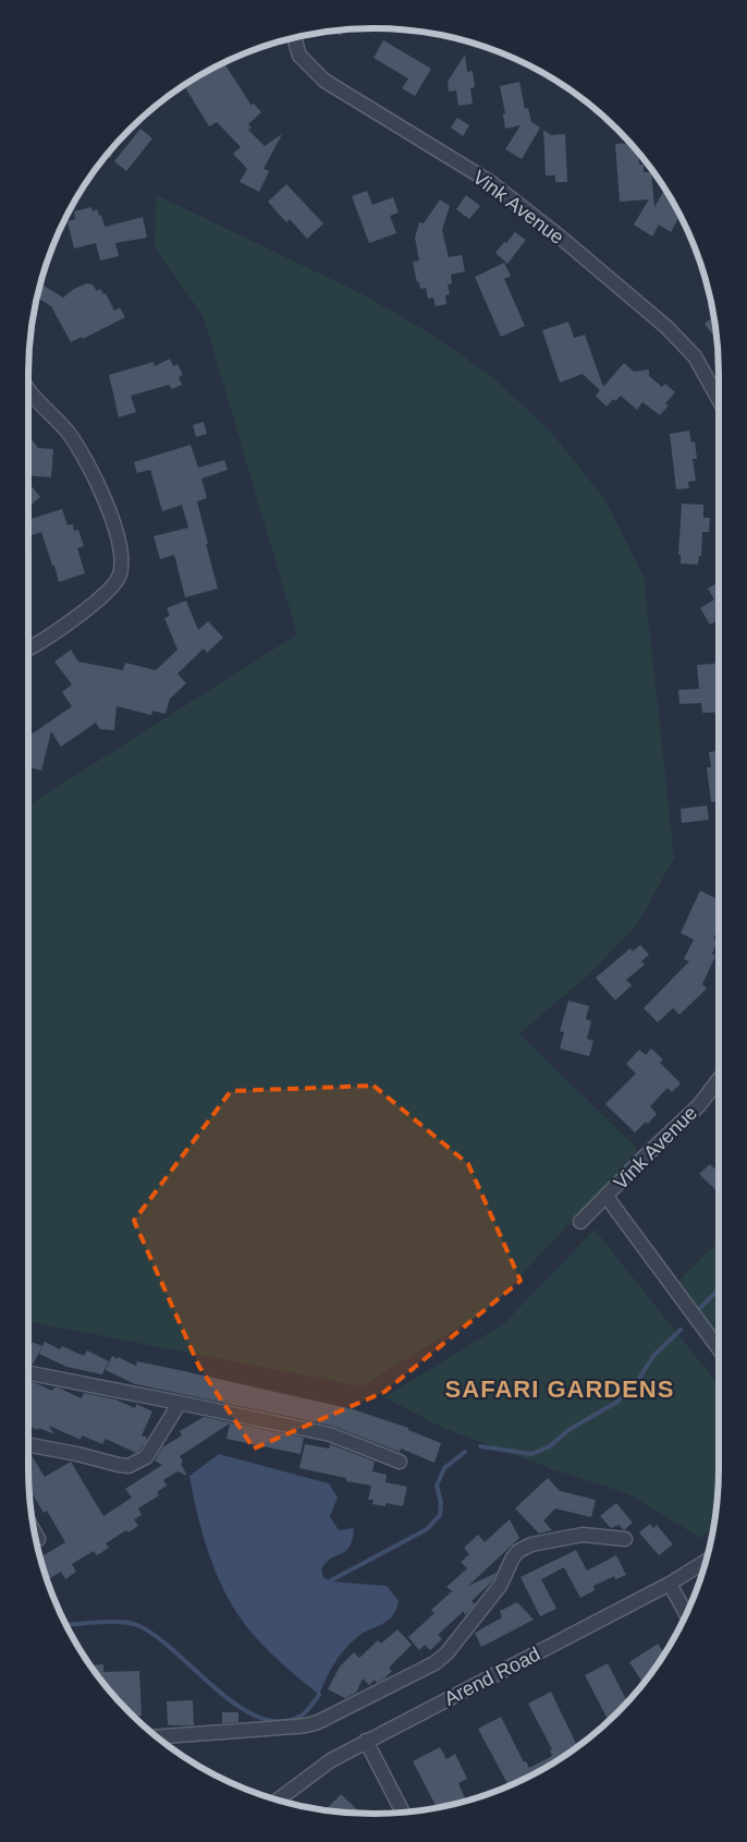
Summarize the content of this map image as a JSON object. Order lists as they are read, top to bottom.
{
  "streets": {
    "street": ["Vink Avenue", "Arend Road"]
  },
  "districts": ["SAFARI GARDENS"]
}
